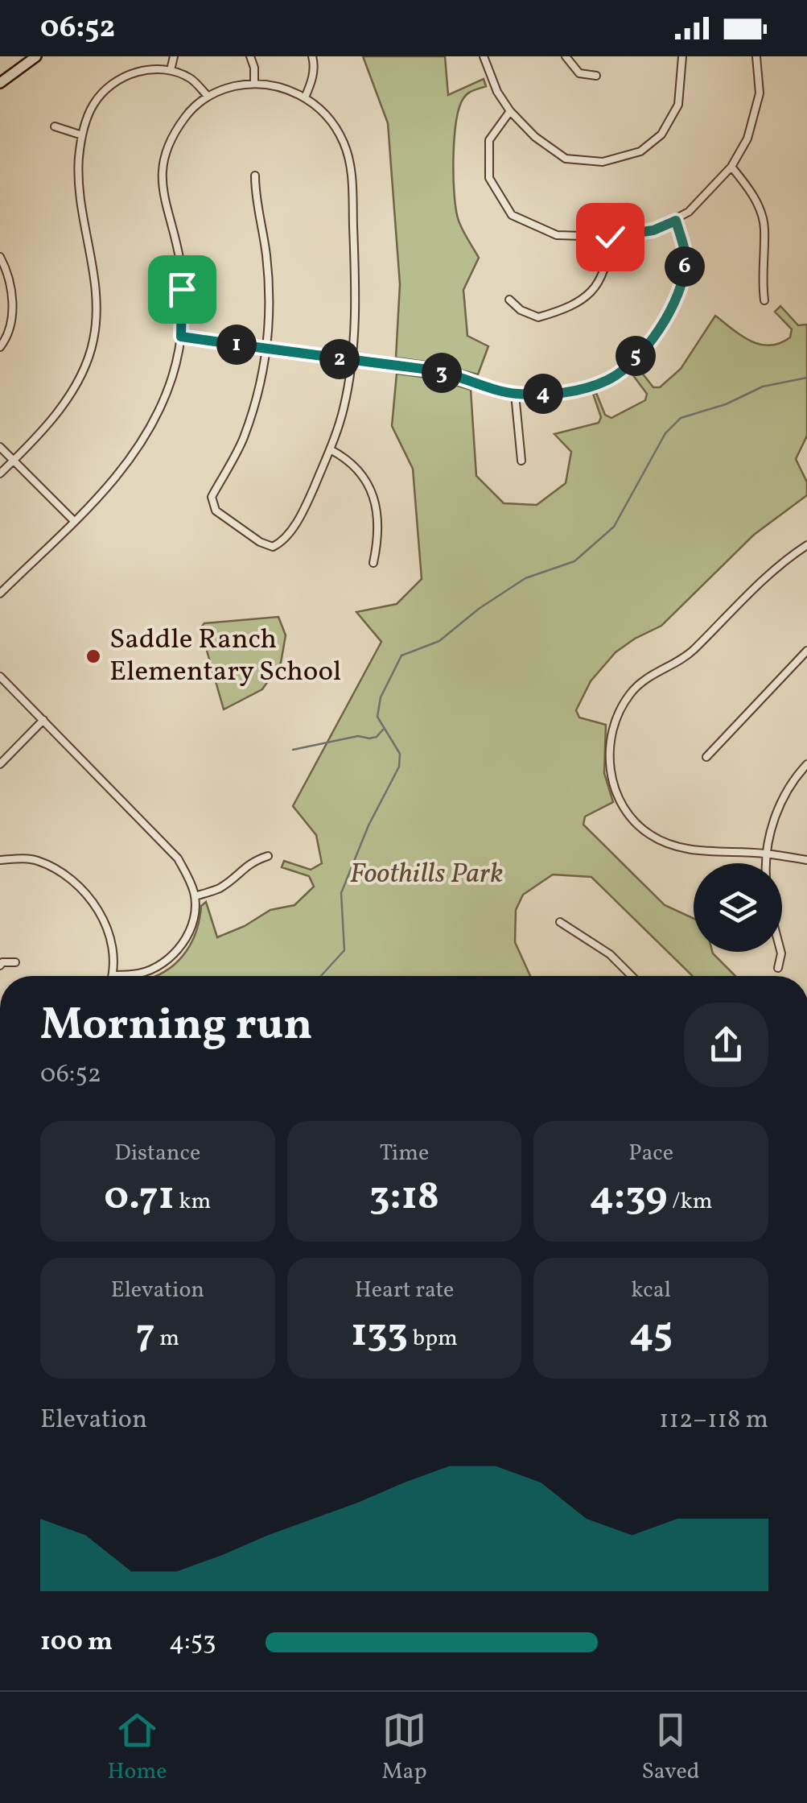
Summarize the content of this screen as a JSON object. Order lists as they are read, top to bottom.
{
  "parks": ["Foothills Park"],
  "places": ["Saddle Ranch Elementary School"],
  "page": {
    "status": "06:52",
    "pins": [
      "6",
      "1",
      "5",
      "2",
      "3",
      "4"
    ],
    "heading": ["Morning run", "06:52"],
    "stats": [
      ["Distance", "0.71 km"],
      ["Time", "3:18"],
      ["Pace", "4:39 /km"],
      ["Elevation", "7 m"],
      ["Heart rate", "133 bpm"],
      ["kcal", "45"]
    ],
    "chart": ["Elevation", "112–118 m"],
    "list": [
      {
        "name": "100 m",
        "note": "4:53"
      }
    ],
    "tabs": ["Home", "Map", "Saved"]
  }
}
